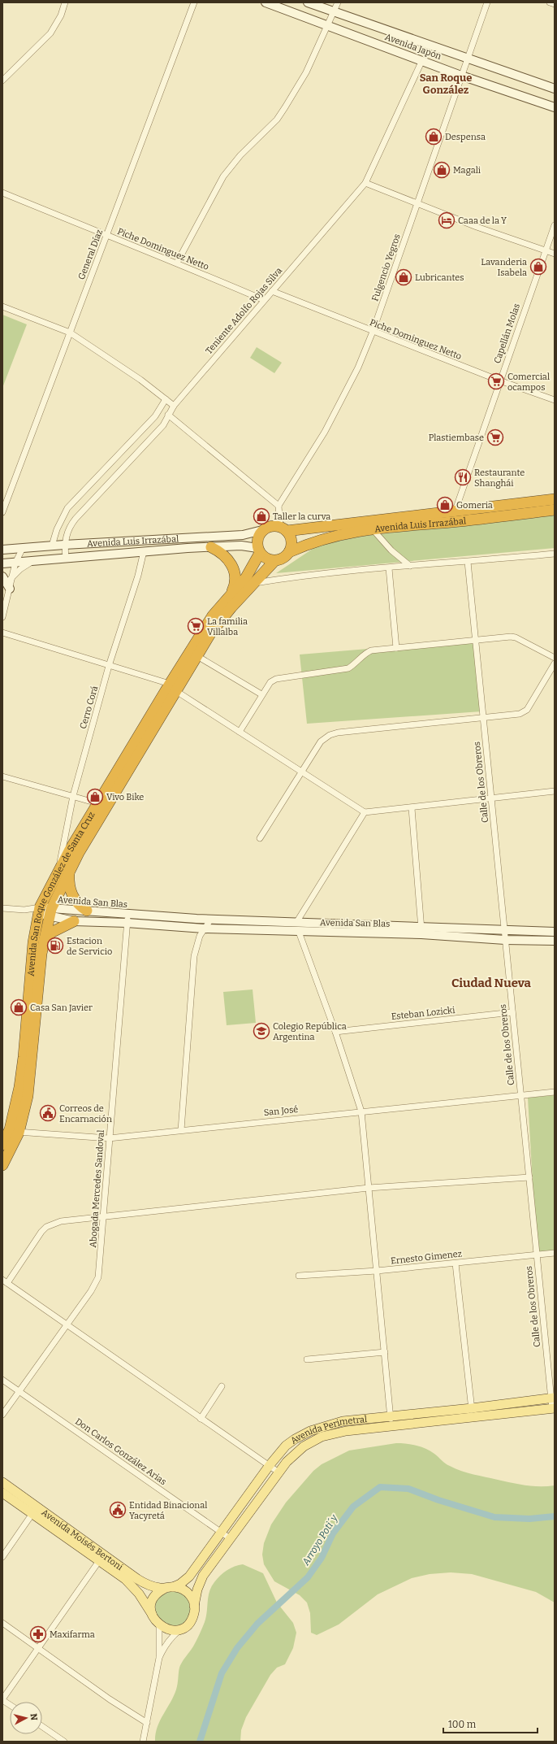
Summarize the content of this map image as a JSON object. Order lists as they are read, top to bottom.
{
  "streets": {
    "highway": ["Avenida Luis Irrazábal", "Avenida San Roque González de Santa Cruz"],
    "main road": [
      "Avenida Japón",
      "Avenida San Blas",
      "Avenida Perimetral",
      "Avenida Moisés Bertoni"
    ],
    "street": [
      "Piche Dominguez Netto",
      "General Díaz",
      "Fulgencio Yegros",
      "Teniente Adolfo Rojas Silva",
      "Capellán Molas",
      "Cerro Corá",
      "Calle de los Obreros",
      "Esteban Lozicki",
      "San José",
      "Abogada Mercedes Sandoval",
      "Ernesto Gimenez",
      "Don Carlos González Arias"
    ]
  },
  "crossings": [
    ["Avenida Japón", "Fulgencio Yegros"],
    ["Avenida Japón", "Teniente Adolfo Rojas Silva"],
    ["Piche Dominguez Netto", "General Díaz"],
    ["Piche Dominguez Netto", "Fulgencio Yegros"],
    ["Piche Dominguez Netto", "Teniente Adolfo Rojas Silva"],
    ["Piche Dominguez Netto", "Capellán Molas"],
    ["Teniente Adolfo Rojas Silva", "Avenida Luis Irrazábal"],
    ["Capellán Molas", "Avenida Luis Irrazábal"],
    ["Avenida Luis Irrazábal", "Cerro Corá"],
    ["Avenida Luis Irrazábal", "Avenida San Roque González de Santa Cruz"],
    ["Cerro Corá", "Avenida San Roque González de Santa Cruz"],
    ["Calle de los Obreros", "Avenida San Blas"],
    ["Calle de los Obreros", "Esteban Lozicki"],
    ["Calle de los Obreros", "San José"],
    ["Calle de los Obreros", "Ernesto Gimenez"],
    ["Calle de los Obreros", "Avenida Perimetral"],
    ["Avenida San Roque González de Santa Cruz", "Avenida San Blas"],
    ["Avenida San Roque González de Santa Cruz", "San José"],
    ["Avenida San Blas", "Abogada Mercedes Sandoval"],
    ["San José", "Abogada Mercedes Sandoval"],
    ["Abogada Mercedes Sandoval", "Don Carlos González Arias"],
    ["Avenida Perimetral", "Don Carlos González Arias"],
    ["Avenida Perimetral", "Avenida Moisés Bertoni"]
  ],
  "districts": ["San Roque González", "Ciudad Nueva"],
  "water": ["Arroyo Poti´y"],
  "places": {
    "shop": [
      "Despensa",
      "Magali",
      "Lavanderia Isabela",
      "Lubricantes",
      "Gomeria",
      "Taller la curva",
      "Vivo Bike",
      "Casa San Javier"
    ],
    "hotel": ["Caaa de la Y"],
    "supermarket": ["Comercial ocampos", "Plastiembase", "La familia Villalba"],
    "restaurant": ["Restaurante Shanghái"],
    "fuel station": ["Estacion de Servicio"],
    "school or university": ["Colegio República Argentina"],
    "public building": ["Correos de Encarnación", "Entidad Binacional Yacyretá"],
    "pharmacy": ["Maxifarma"]
  },
  "scale_bar": "100 m",
  "north": "right"
}
